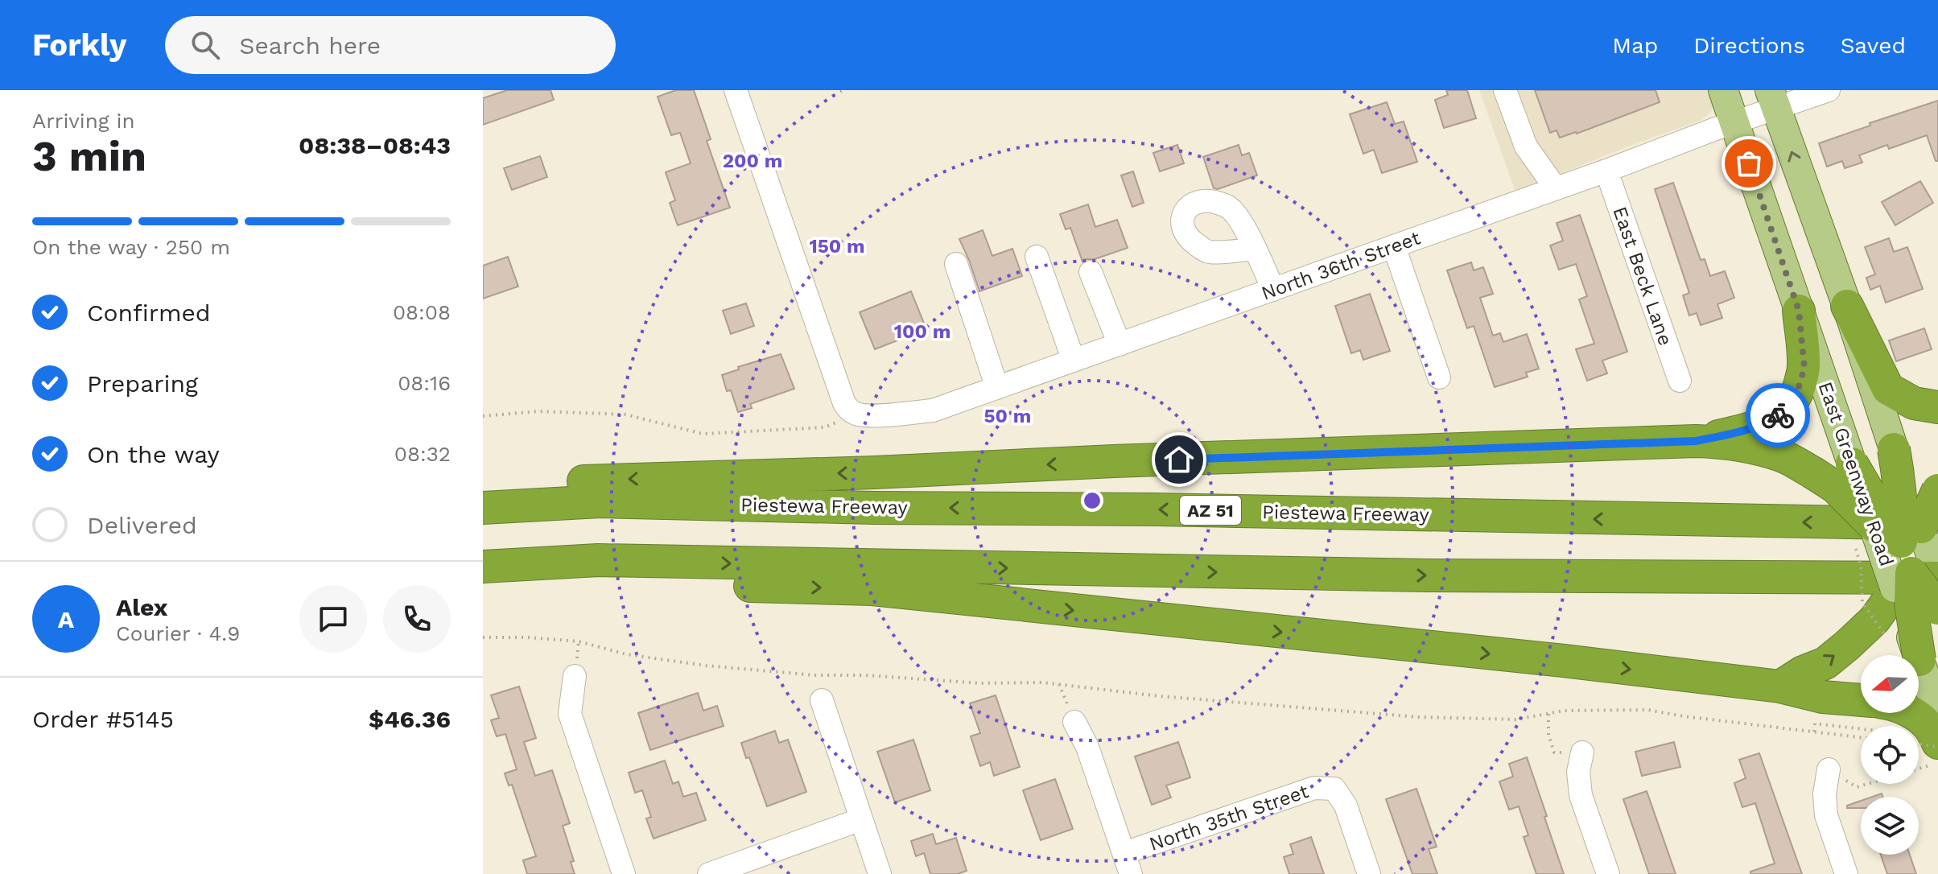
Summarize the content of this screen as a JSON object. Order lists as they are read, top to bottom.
{
  "streets": {
    "highway": ["Piestewa Freeway", "AZ 51"],
    "main road": ["East Greenway Road"],
    "street": ["North 36th Street", "East Beck Lane", "North 35th Street"]
  },
  "crossings": [
    ["North 36th Street", "East Beck Lane"],
    ["North 36th Street", "East Greenway Road"]
  ],
  "north": "left",
  "page": {
    "header": "Forkly",
    "search": "Search here",
    "nav": ["Map", "Directions", "Saved"],
    "heading": ["3 min", "Arriving in", "08:38–08:43"],
    "panel": [
      "Alex",
      "Courier · 4.9",
      "Order #5145",
      "$46.36"
    ],
    "bar": "On the way · 250 m",
    "list": [
      ["Confirmed", "08:08"],
      ["Preparing", "08:16"],
      ["On the way", "08:32"],
      "Delivered"
    ],
    "round": "A"
  },
  "rings": [
    "200 m",
    "150 m",
    "100 m",
    "50 m"
  ]
}
